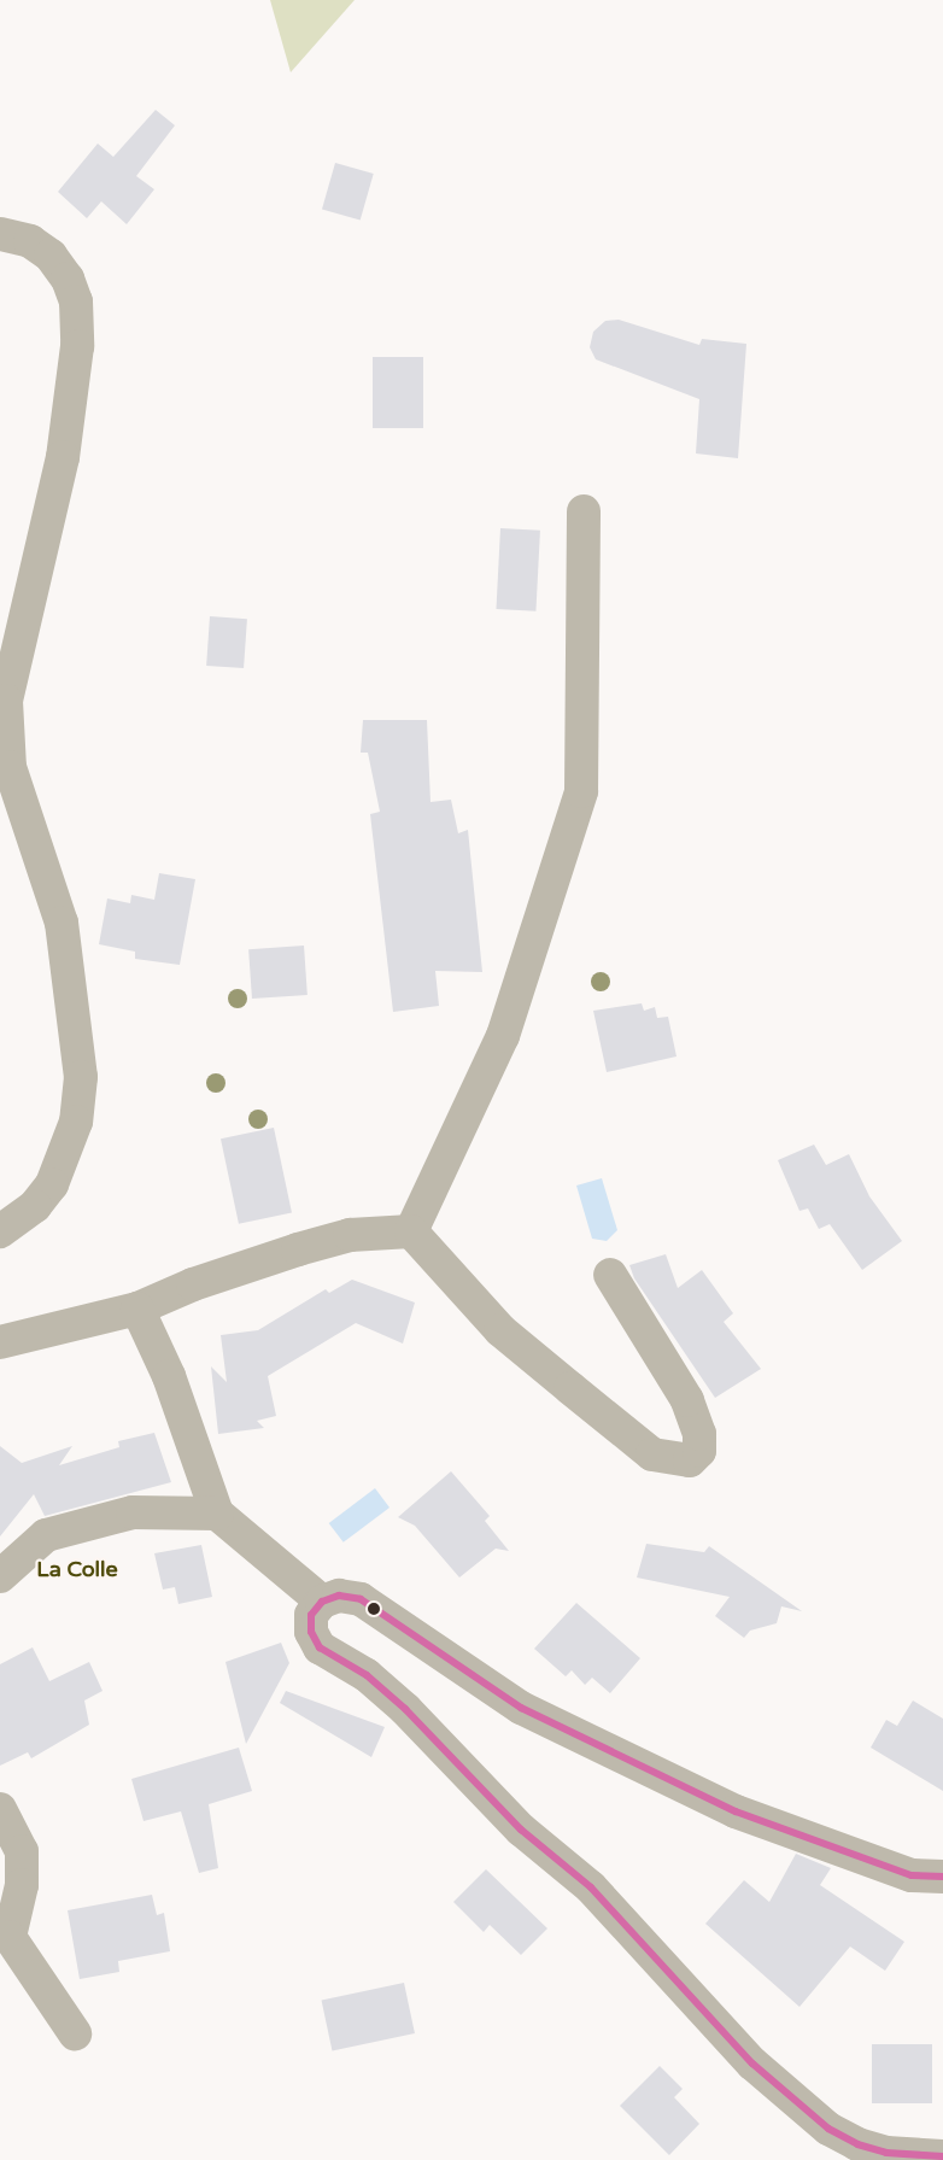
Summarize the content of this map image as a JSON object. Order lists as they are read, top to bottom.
{
  "districts": ["La Colle"]
}
